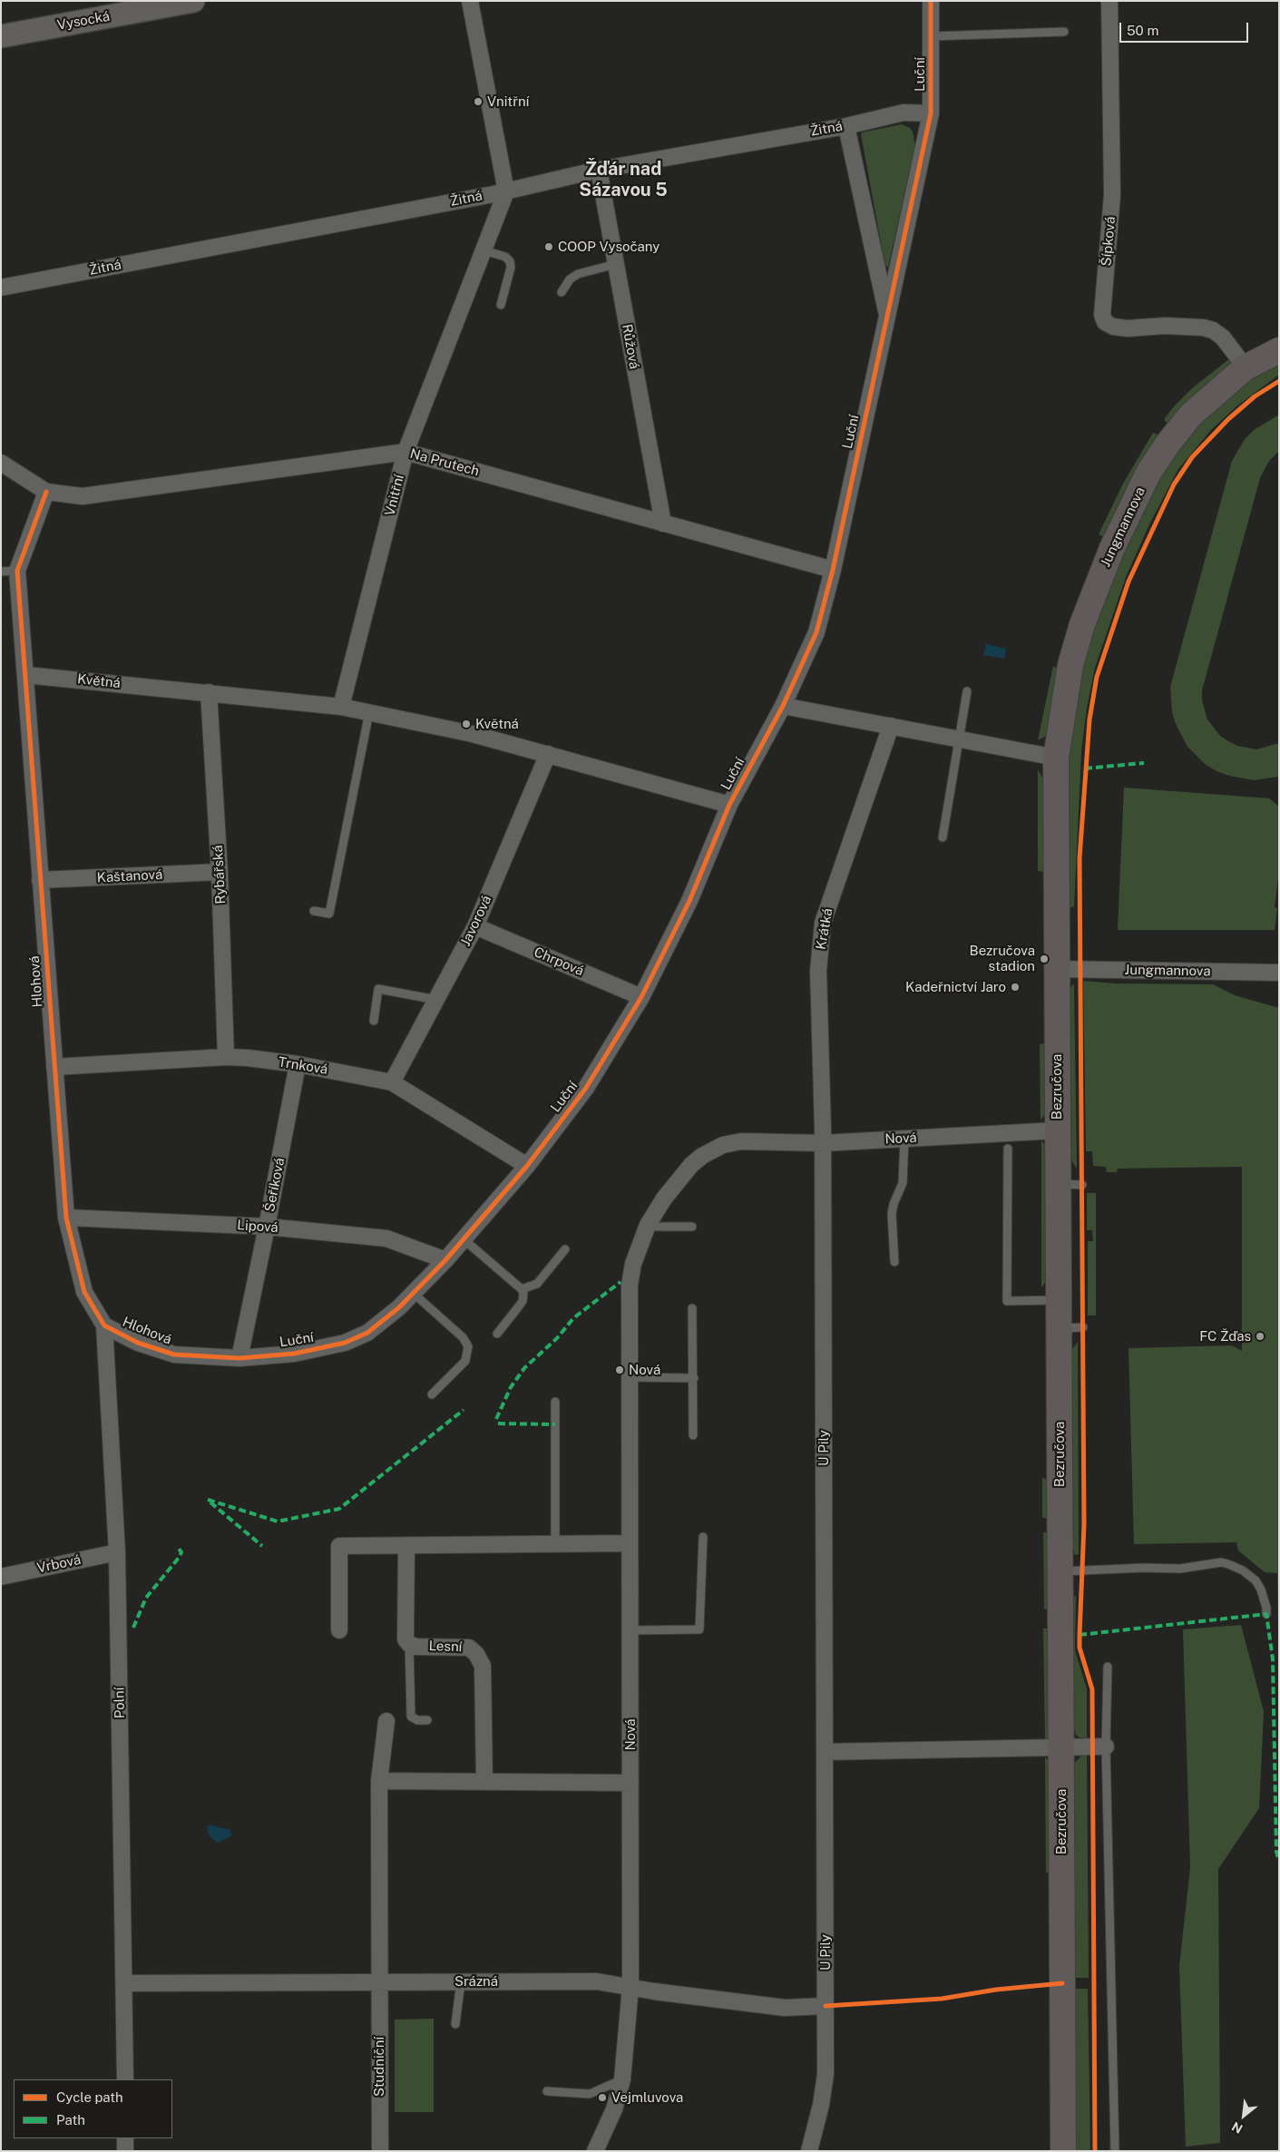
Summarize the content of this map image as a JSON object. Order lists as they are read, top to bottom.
{
  "streets": {
    "main road": ["Vysocká", "Jungmannova", "Bezručova"],
    "street": [
      "Luční",
      "Žitná",
      "Šípková",
      "Růžová",
      "Na Prutech",
      "Vnitřní",
      "Květná",
      "Rybářská",
      "Kaštanová",
      "Javorová",
      "Krátká",
      "Chrpová",
      "Hlohová",
      "Trnková",
      "Nová",
      "Šeříková",
      "Lipová",
      "U Pily",
      "Vrbová",
      "Lesní",
      "Polní",
      "Srázná",
      "Studniční"
    ]
  },
  "crossings": [
    ["Luční", "Žitná"],
    ["Luční", "Na Prutech"],
    ["Luční", "Květná"],
    ["Luční", "Chrpová"],
    ["Luční", "Hlohová"],
    ["Luční", "Trnková"],
    ["Luční", "Šeříková"],
    ["Luční", "Lipová"],
    ["Žitná", "Růžová"],
    ["Žitná", "Vnitřní"],
    ["Šípková", "Jungmannova"],
    ["Růžová", "Na Prutech"],
    ["Na Prutech", "Vnitřní"],
    ["Na Prutech", "Hlohová"],
    ["Vnitřní", "Květná"],
    ["Jungmannova", "Bezručova"],
    ["Květná", "Rybářská"],
    ["Květná", "Javorová"],
    ["Květná", "Hlohová"],
    ["Rybářská", "Kaštanová"],
    ["Rybářská", "Trnková"],
    ["Kaštanová", "Hlohová"],
    ["Javorová", "Chrpová"],
    ["Javorová", "Trnková"],
    ["Krátká", "Nová"],
    ["Krátká", "U Pily"],
    ["Hlohová", "Trnková"],
    ["Hlohová", "Šeříková"],
    ["Hlohová", "Lipová"],
    ["Hlohová", "Polní"],
    ["Trnková", "Šeříková"],
    ["Bezručova", "Nová"],
    ["Nová", "U Pily"],
    ["Nová", "Srázná"],
    ["Šeříková", "Lipová"],
    ["U Pily", "Srázná"],
    ["Vrbová", "Polní"],
    ["Polní", "Srázná"],
    ["Srázná", "Studniční"]
  ],
  "districts": ["Žďár nad Sázavou 5"],
  "places": [
    "Vnitřní",
    "COOP Vysočany",
    "Květná",
    "Bezručova stadion",
    "Kadeřnictví Jaro",
    "FC Žďas",
    "Nová",
    "Vejmluvova"
  ],
  "legend": ["Cycle path", "Path"],
  "scale_bar": "50 m",
  "north": "bottom left"
}
